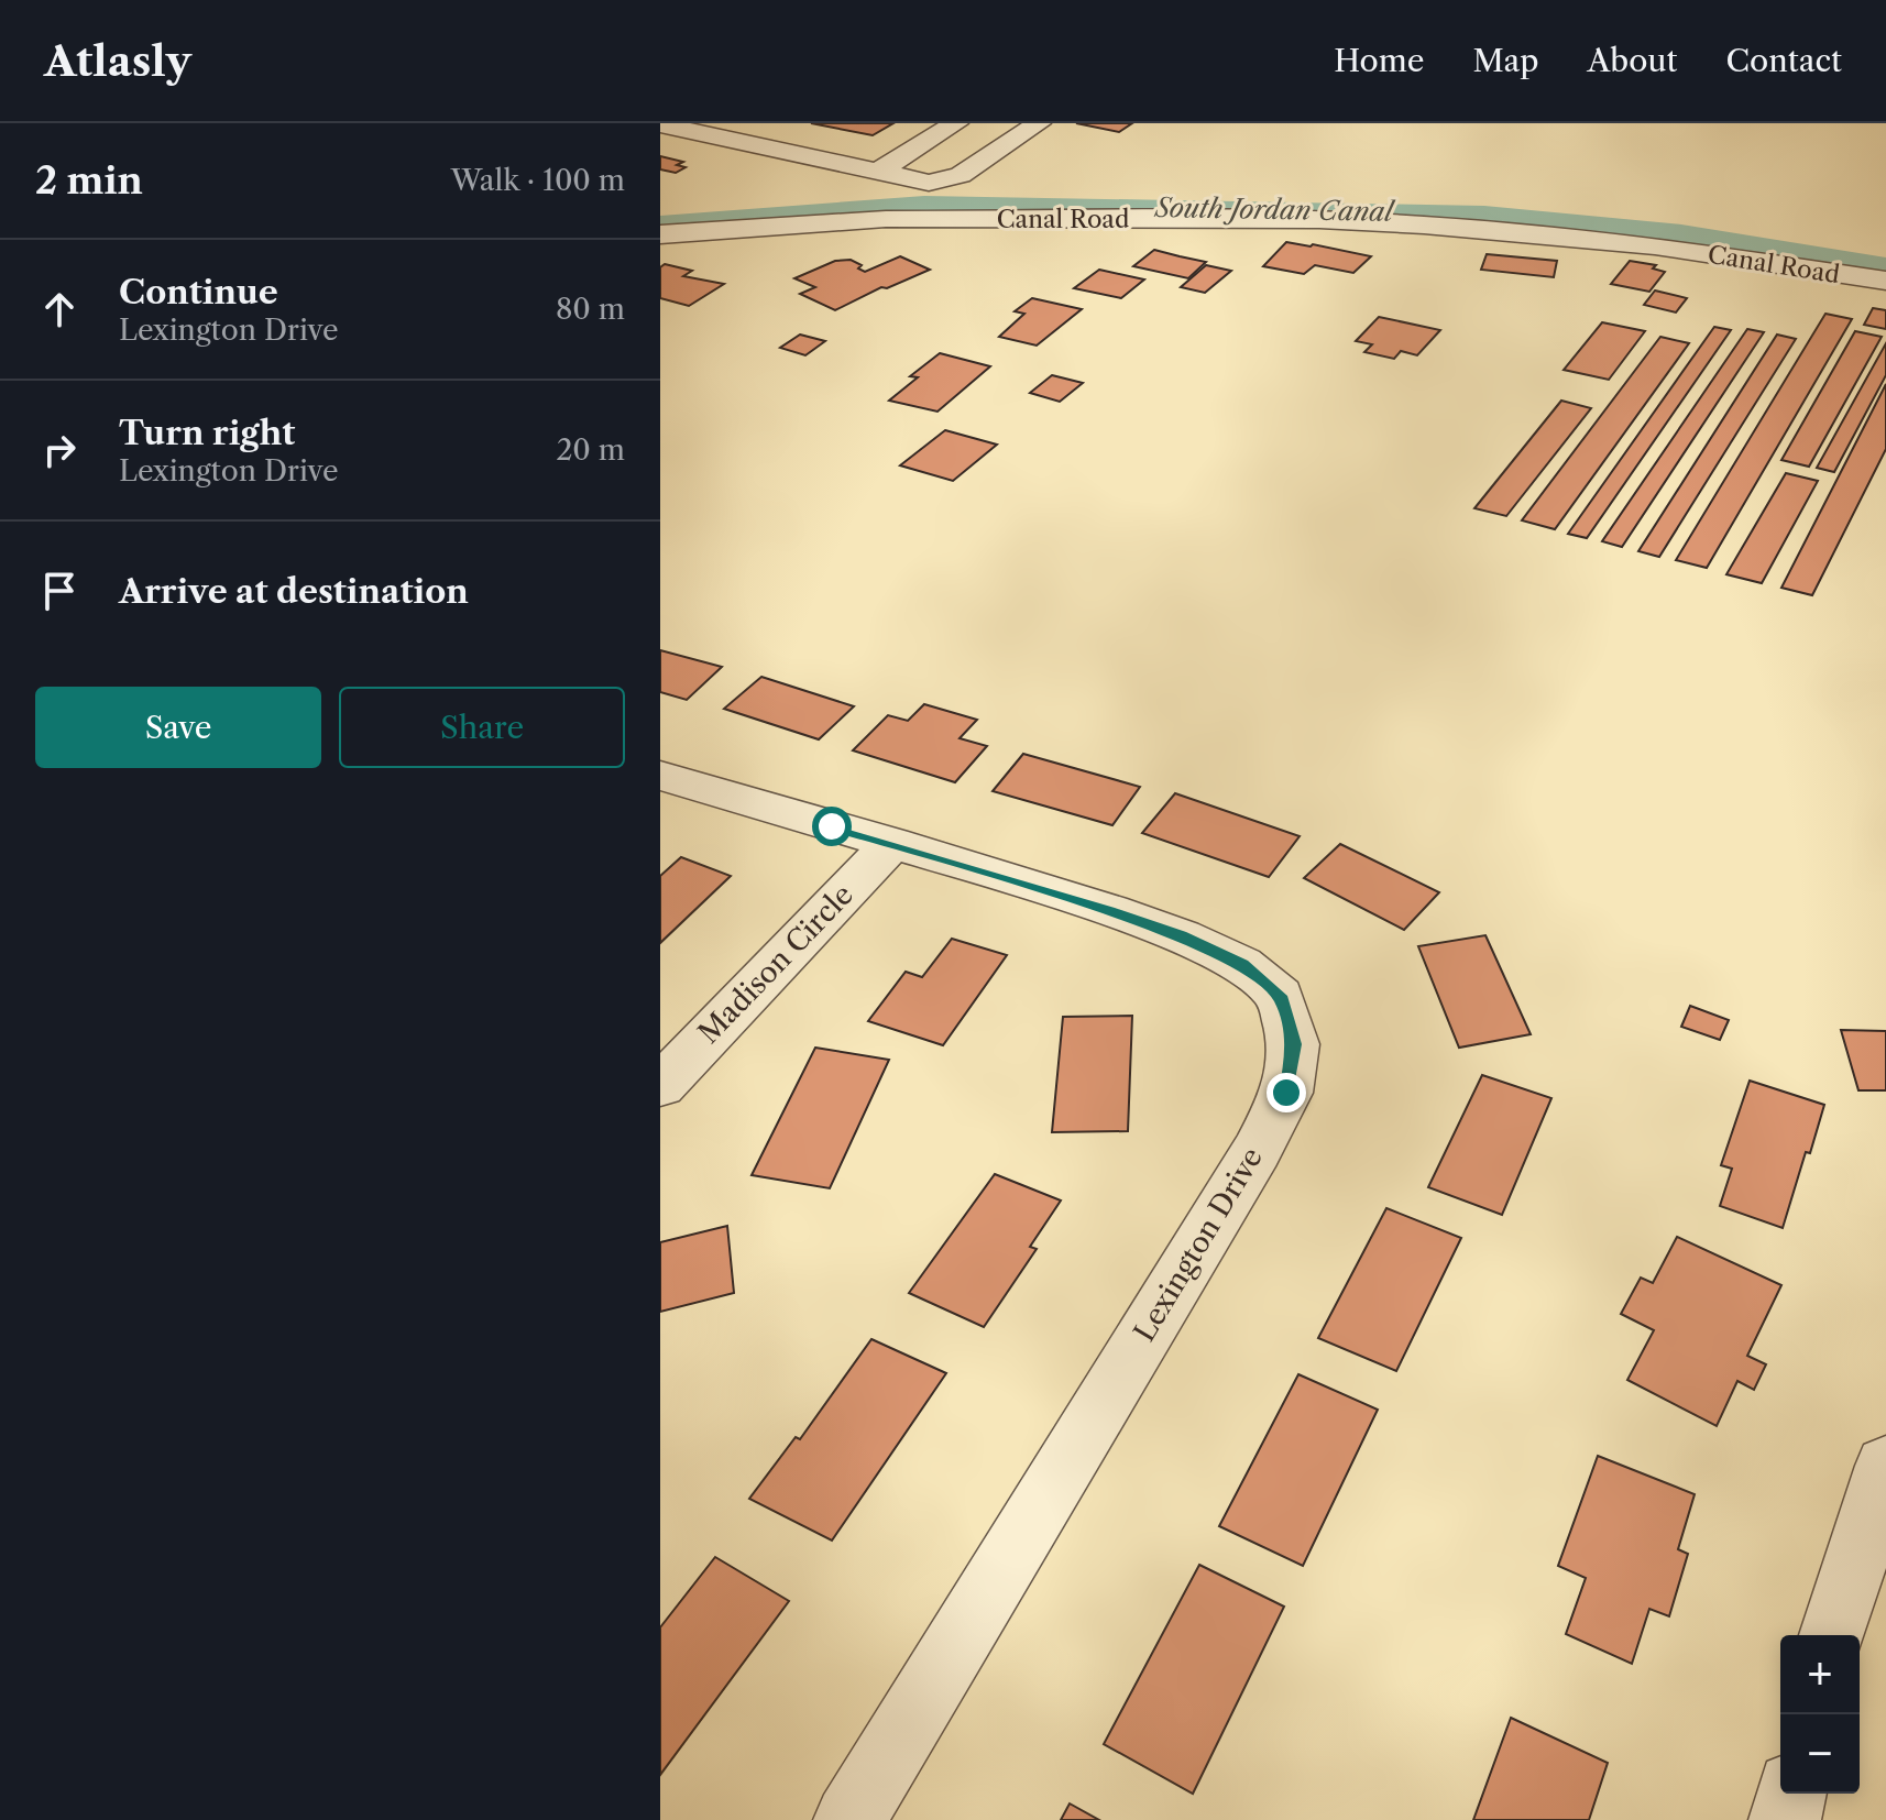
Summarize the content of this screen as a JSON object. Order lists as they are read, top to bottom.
{
  "streets": {
    "street": ["Canal Road", "Madison Circle", "Lexington Drive"]
  },
  "crossings": [
    ["Madison Circle", "Lexington Drive"]
  ],
  "water": ["South Jordan Canal"],
  "page": {
    "header": "Atlasly",
    "nav": [
      "Home",
      "Map",
      "About",
      "Contact"
    ],
    "heading": ["2 min", "Walk · 100 m"],
    "list": [
      ["Continue", "Lexington Drive", "80 m"],
      ["Turn right", "Lexington Drive", "20 m"],
      "Arrive at destination"
    ],
    "buttons": ["Save", "Share"],
    "map_buttons": ["+", "−"]
  }
}
